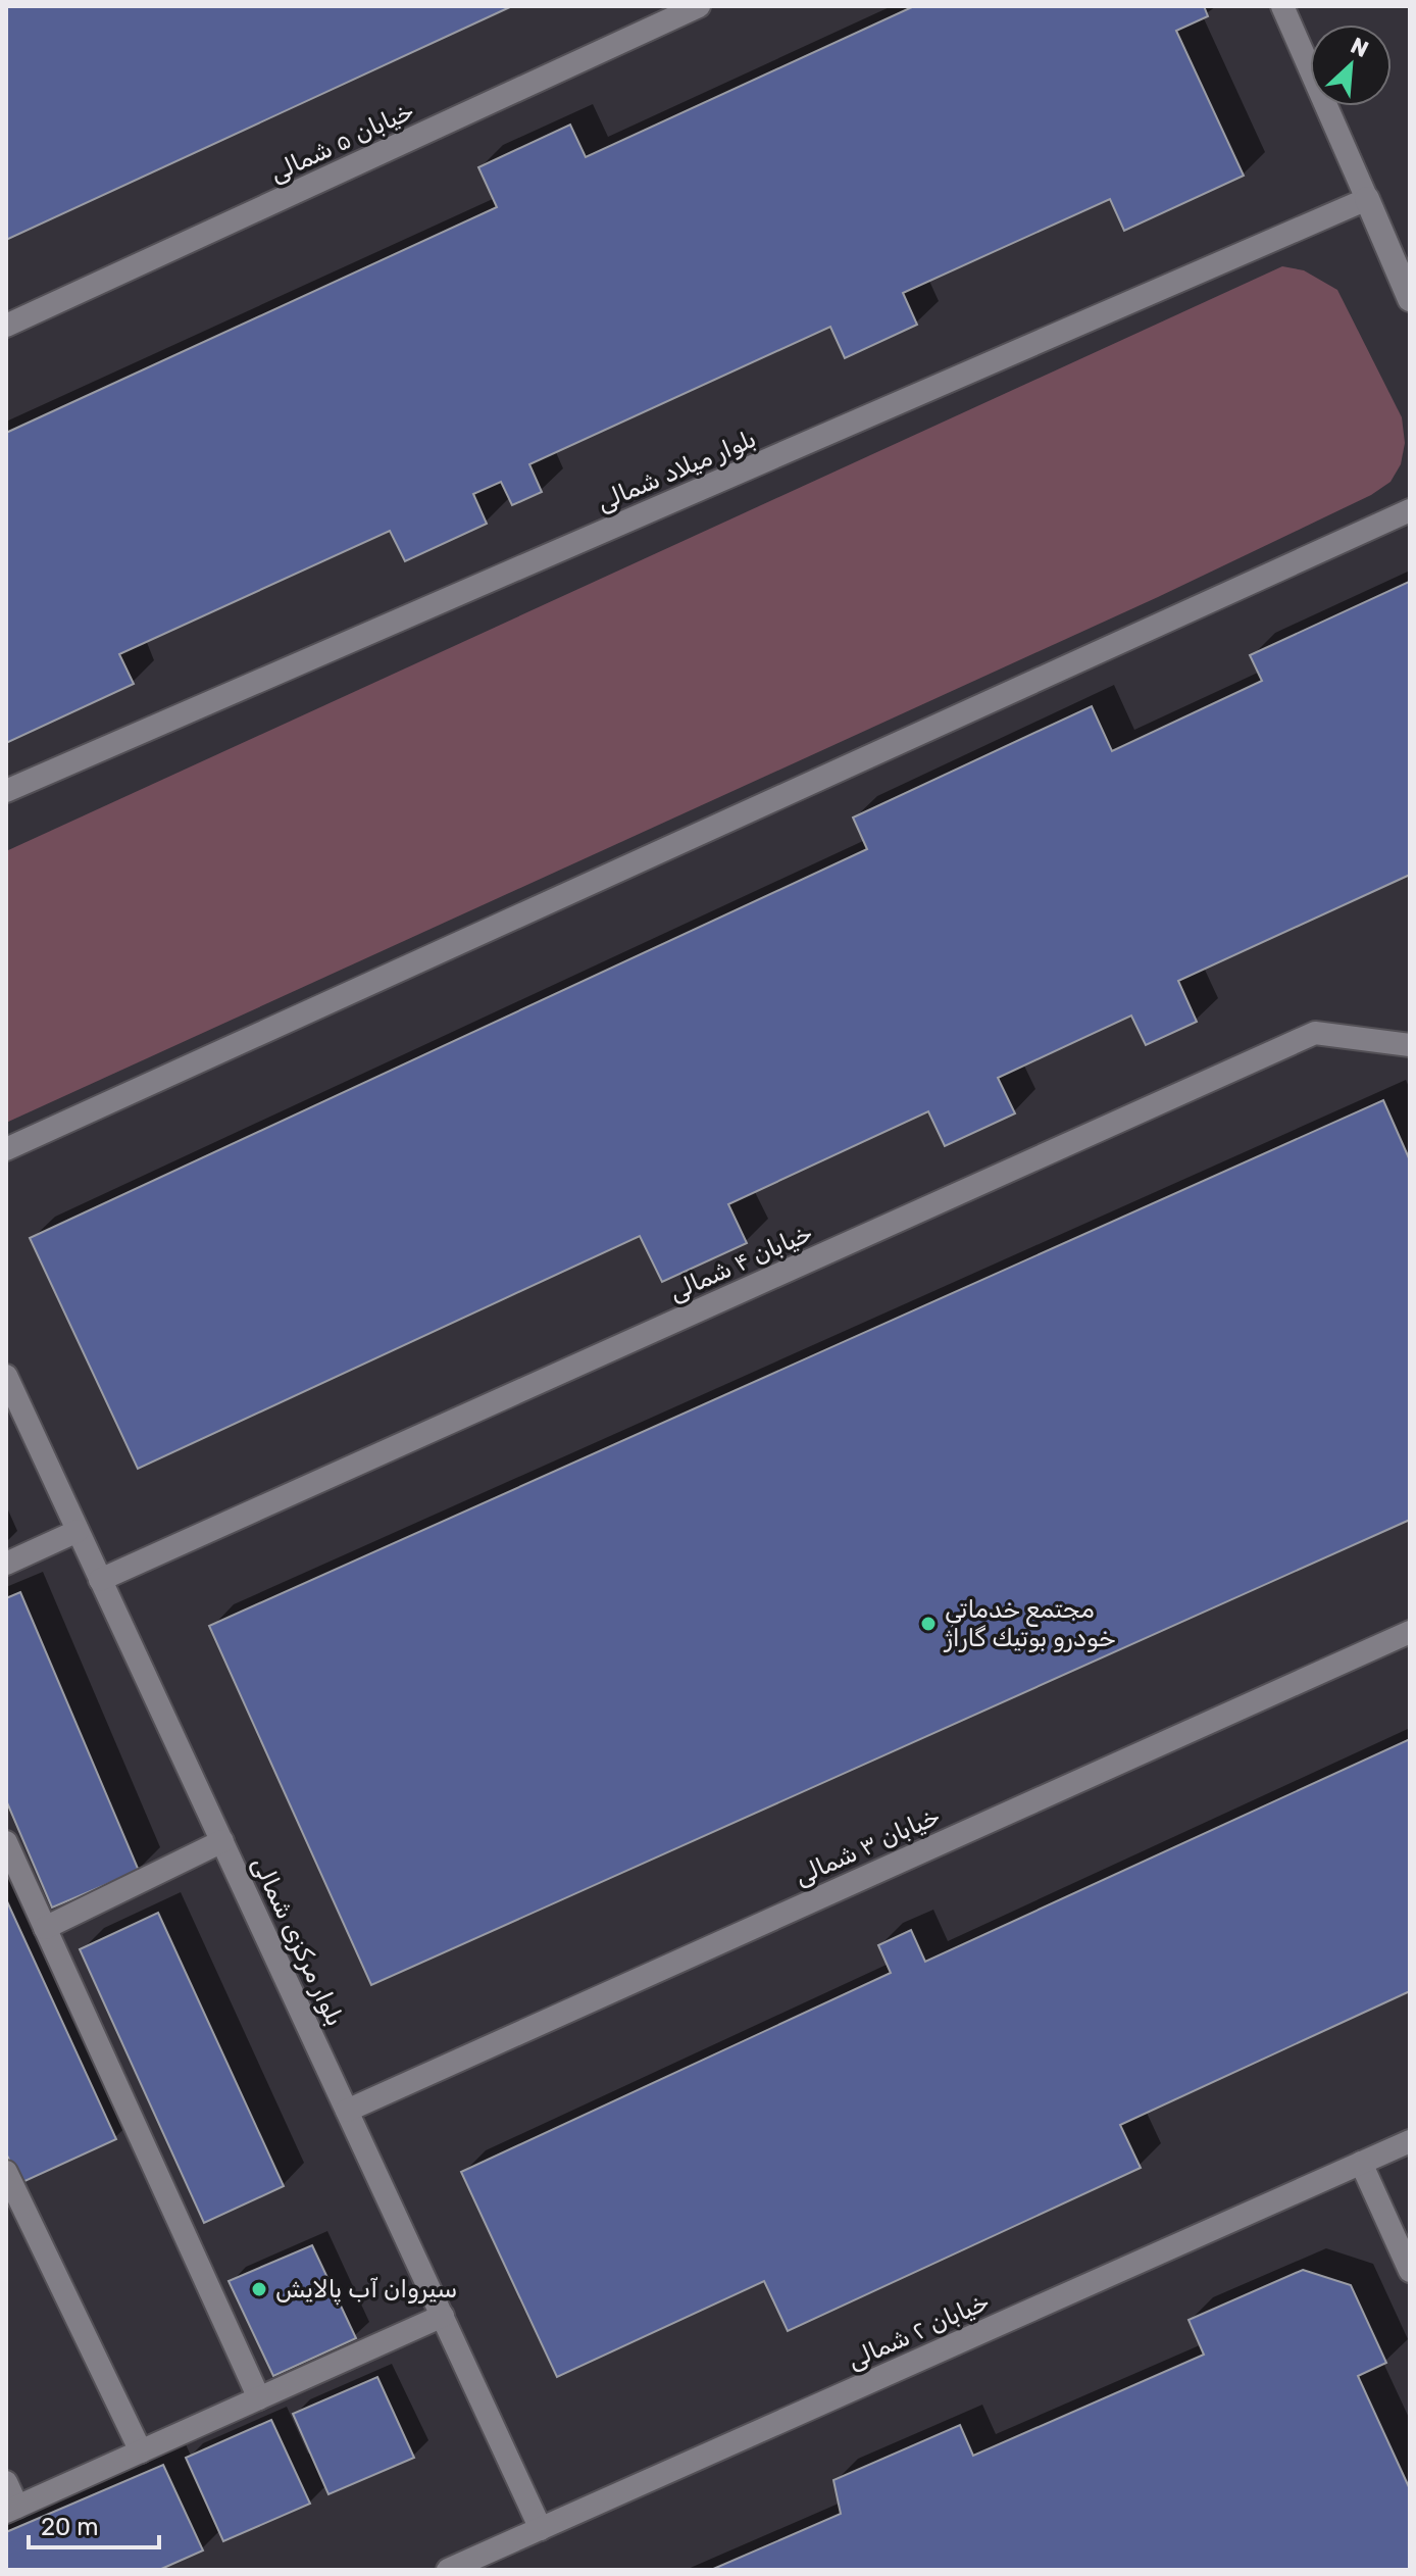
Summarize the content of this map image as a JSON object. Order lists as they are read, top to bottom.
{
  "streets": {
    "lane": [
      "خیابان ۵ شمالی",
      "بلوار میلاد شمالی",
      "خیابان ۴ شمالی",
      "خیابان ۳ شمالی",
      "بلوار مرکزی شمالی",
      "خیابان ۲ شمالی"
    ]
  },
  "crossings": [
    ["خیابان ۴ شمالی", "بلوار مرکزی شمالی"],
    ["خیابان ۳ شمالی", "بلوار مرکزی شمالی"],
    ["بلوار مرکزی شمالی", "خیابان ۲ شمالی"]
  ],
  "places": ["مجتمع خدماتي خودرو بوتيك گاراژ", "سیروان آب پالایش"],
  "scale_bar": "20 m",
  "north": "top right"
}
